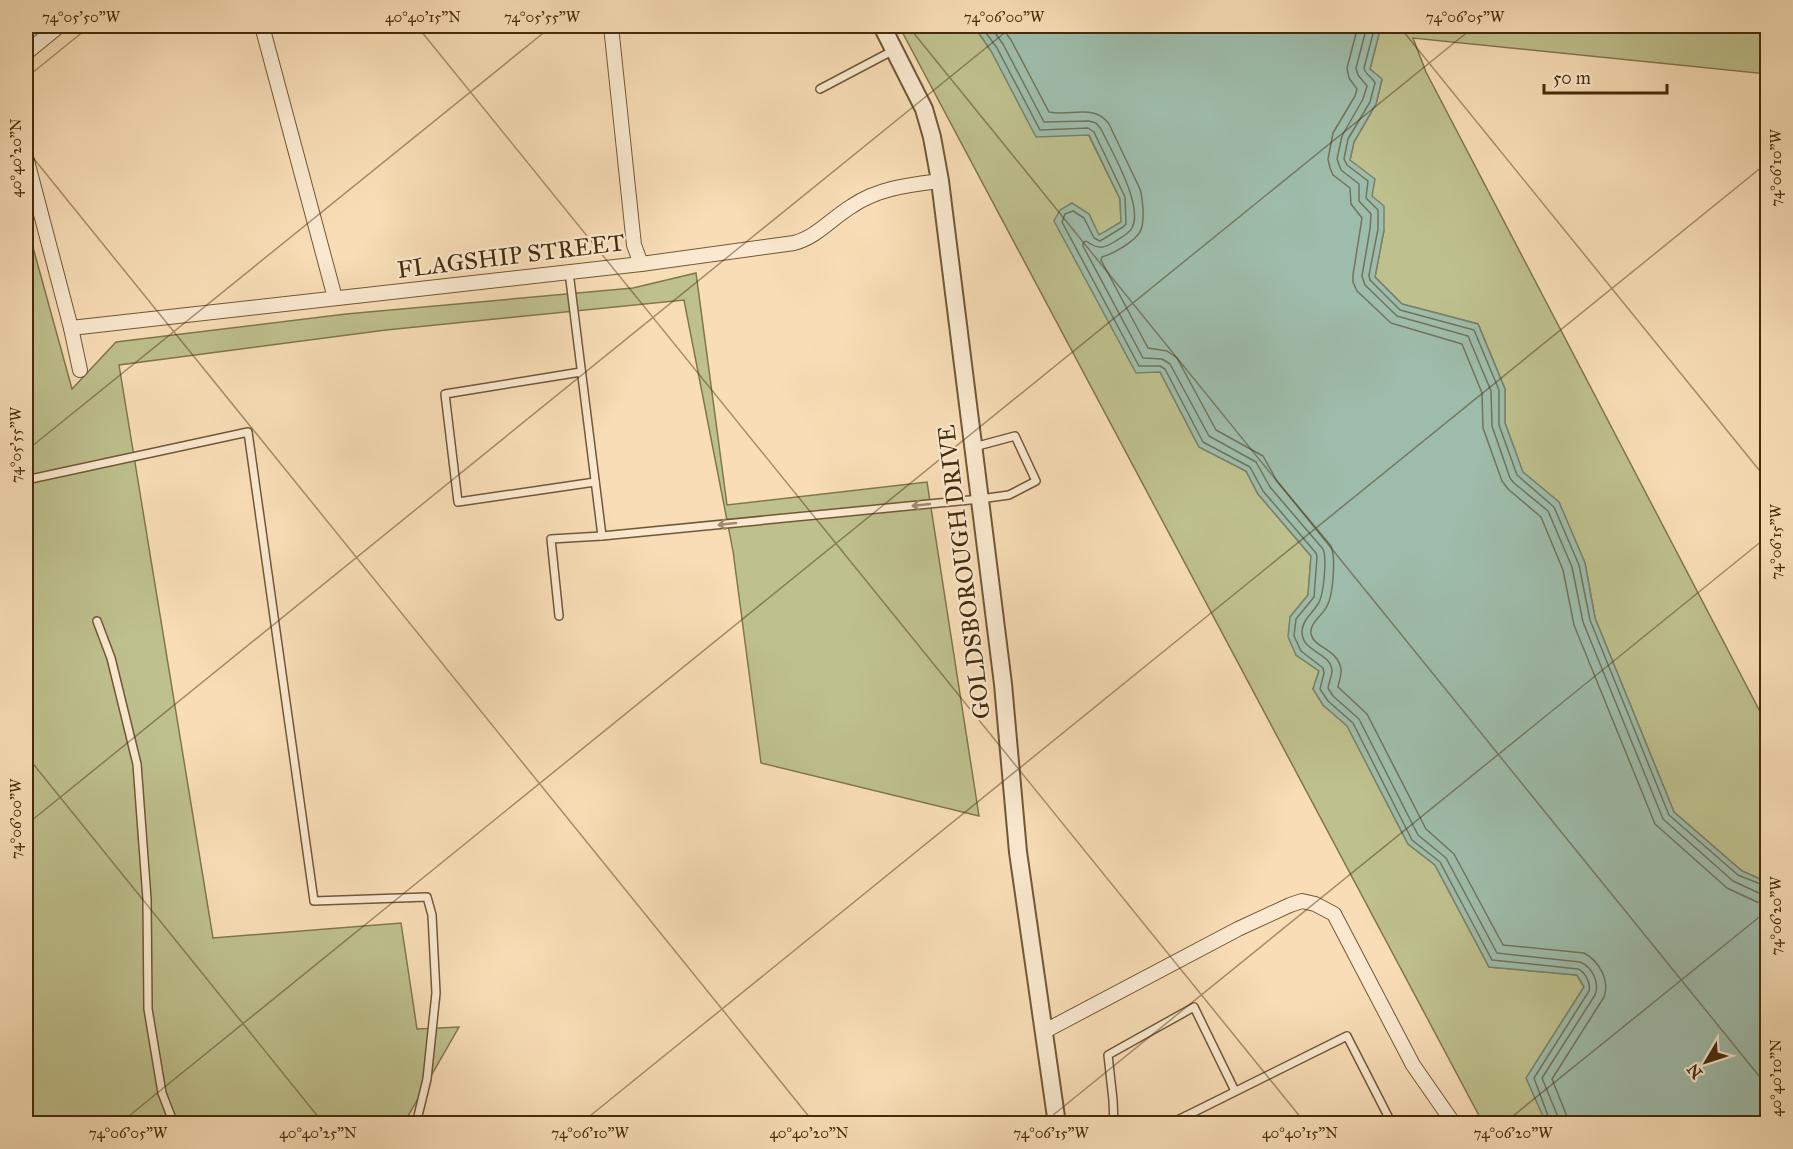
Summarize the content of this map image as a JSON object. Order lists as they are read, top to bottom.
{
  "streets": {
    "street": ["FLAGSHIP STREET", "GOLDSBOROUGH DRIVE"]
  },
  "crossings": [
    ["FLAGSHIP STREET", "GOLDSBOROUGH DRIVE"]
  ],
  "scale_bar": "50 m",
  "north": "bottom left",
  "coordinates": [
    "74°05'50\"W",
    "40°40'15\"N",
    "74°05'55\"W",
    "74°06'00\"W",
    "74°06'05\"W",
    "40°40'20\"N",
    "74°06'10\"W",
    "74°06'15\"W",
    "74°06'20\"W",
    "40°40'10\"N",
    "40°40'25\"N"
  ]
}
